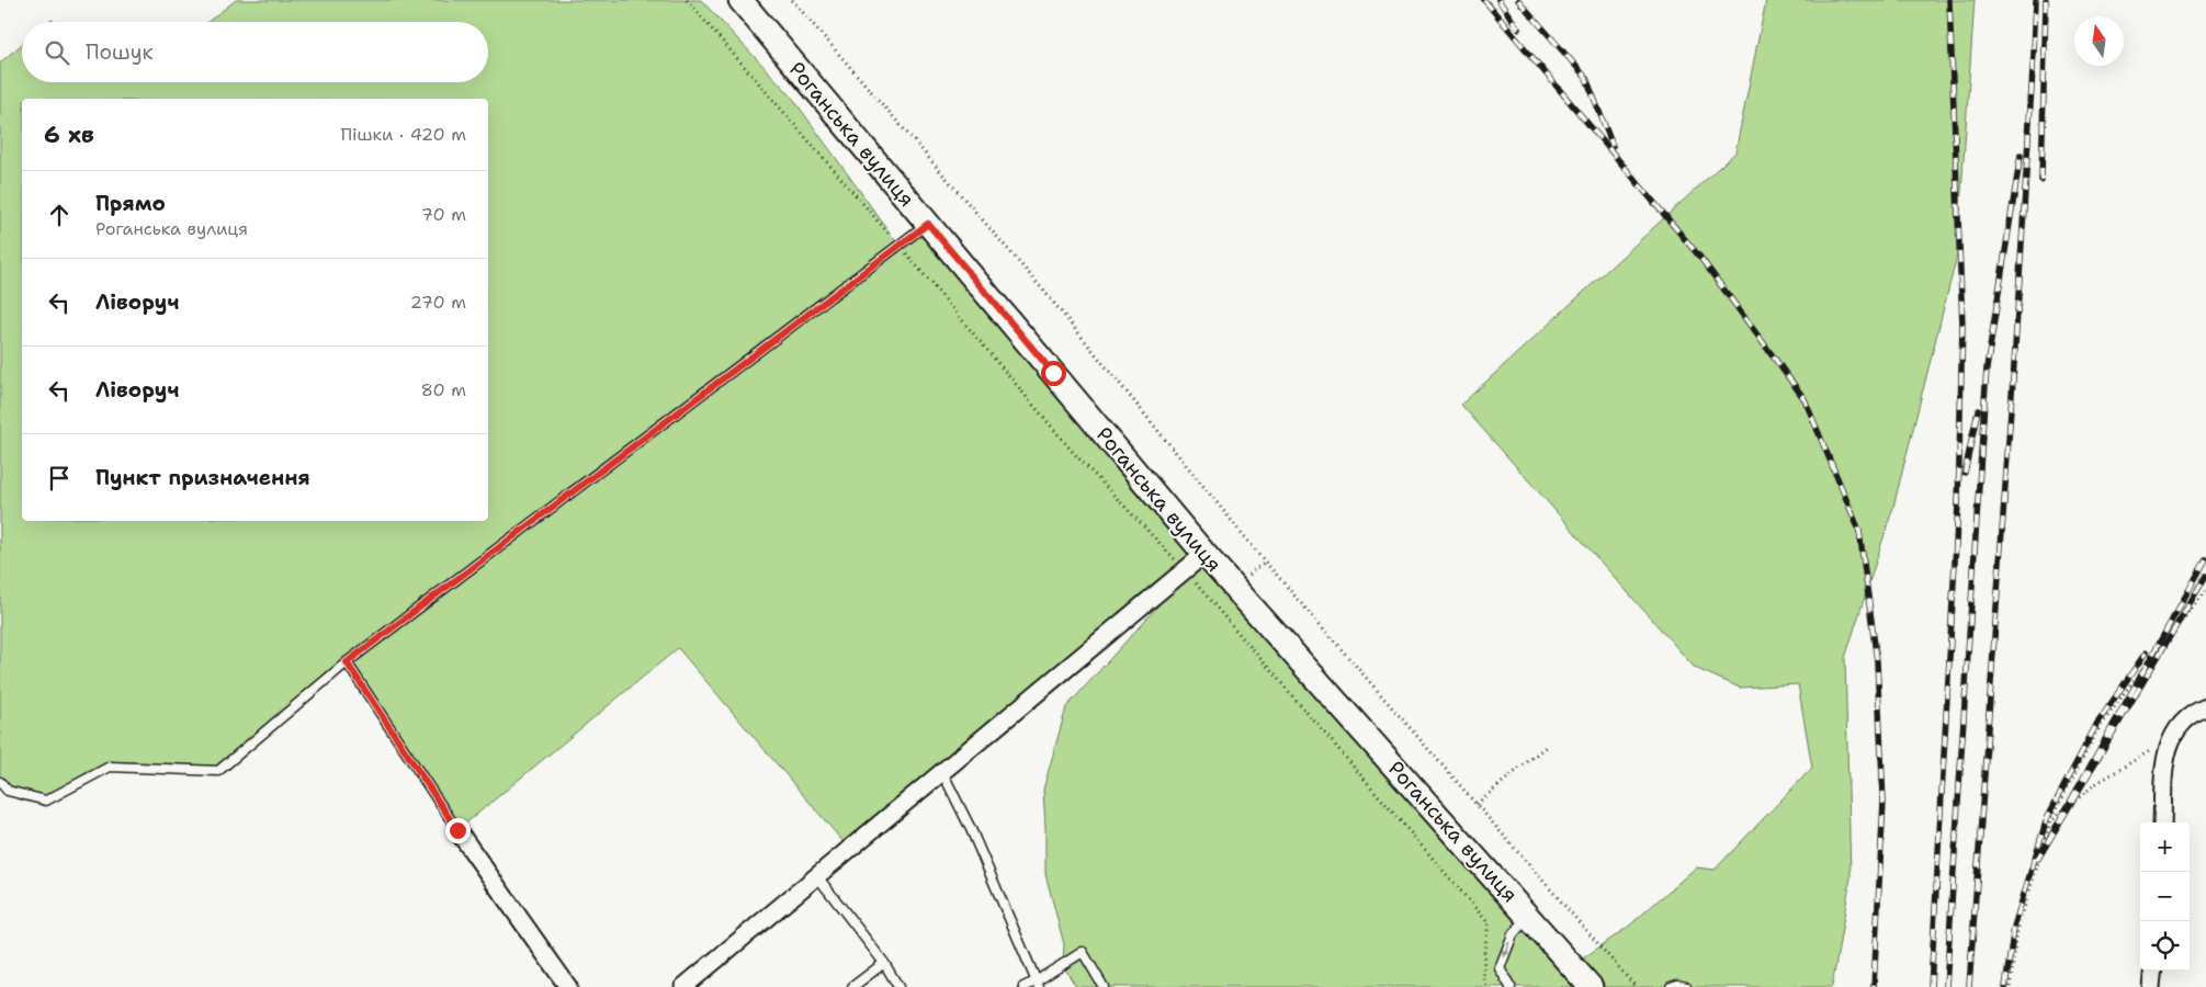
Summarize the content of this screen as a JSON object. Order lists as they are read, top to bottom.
{
  "streets": {
    "main road": ["Роганська вулиця"]
  },
  "north": "top",
  "page": {
    "search": "Пошук",
    "heading": ["6 хв", "Пішки · 420 m"],
    "list": [
      ["Прямо", "Роганська вулиця", "70 m"],
      ["Ліворуч", "270 m"],
      ["Ліворуч", "80 m"],
      "Пункт призначення"
    ],
    "map_buttons": ["+", "−"]
  }
}
